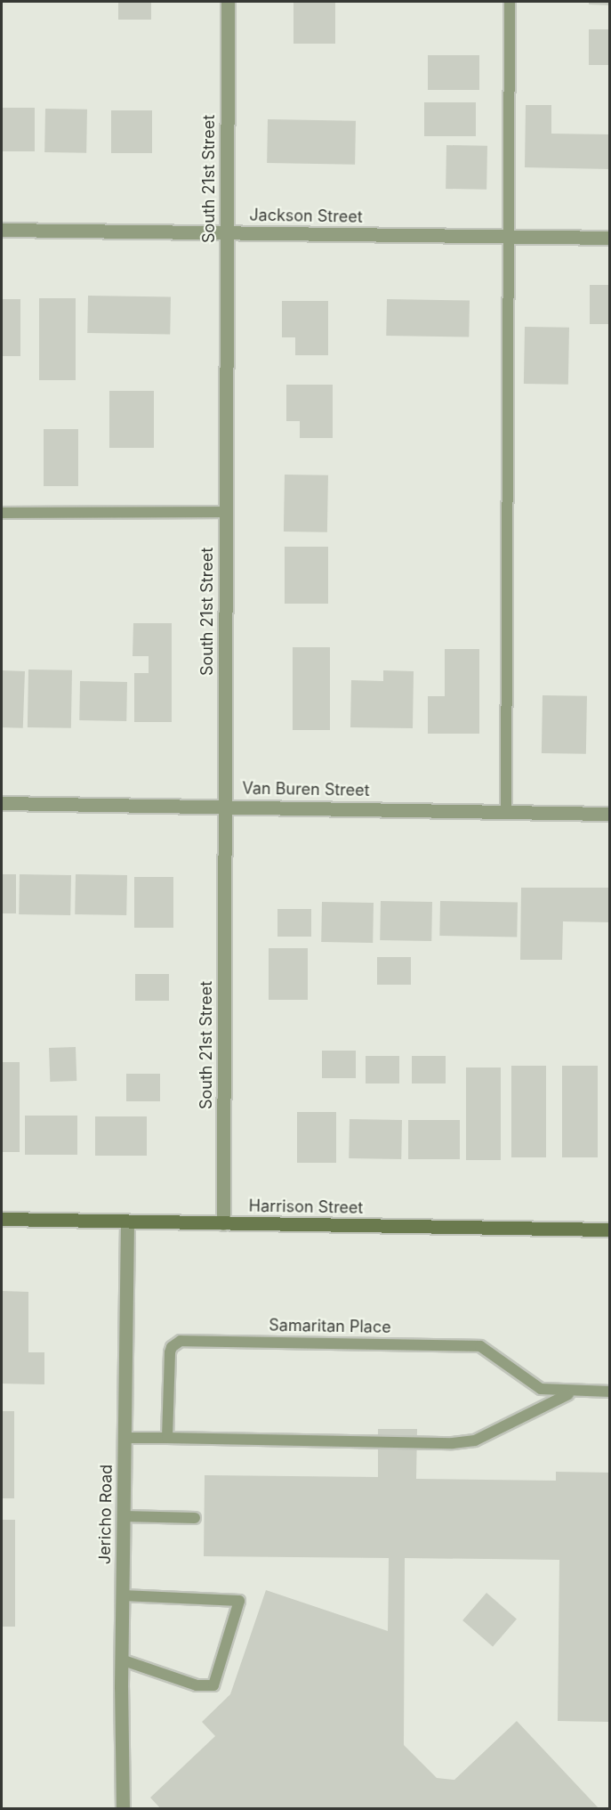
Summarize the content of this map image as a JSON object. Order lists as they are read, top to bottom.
{
  "streets": {
    "street": [
      "South 21st Street",
      "Jackson Street",
      "Van Buren Street",
      "Harrison Street",
      "Jericho Road"
    ],
    "lane": ["Samaritan Place"]
  },
  "crossings": [
    ["South 21st Street", "Jackson Street"],
    ["South 21st Street", "Van Buren Street"],
    ["South 21st Street", "Harrison Street"],
    ["Harrison Street", "Jericho Road"]
  ]
}
